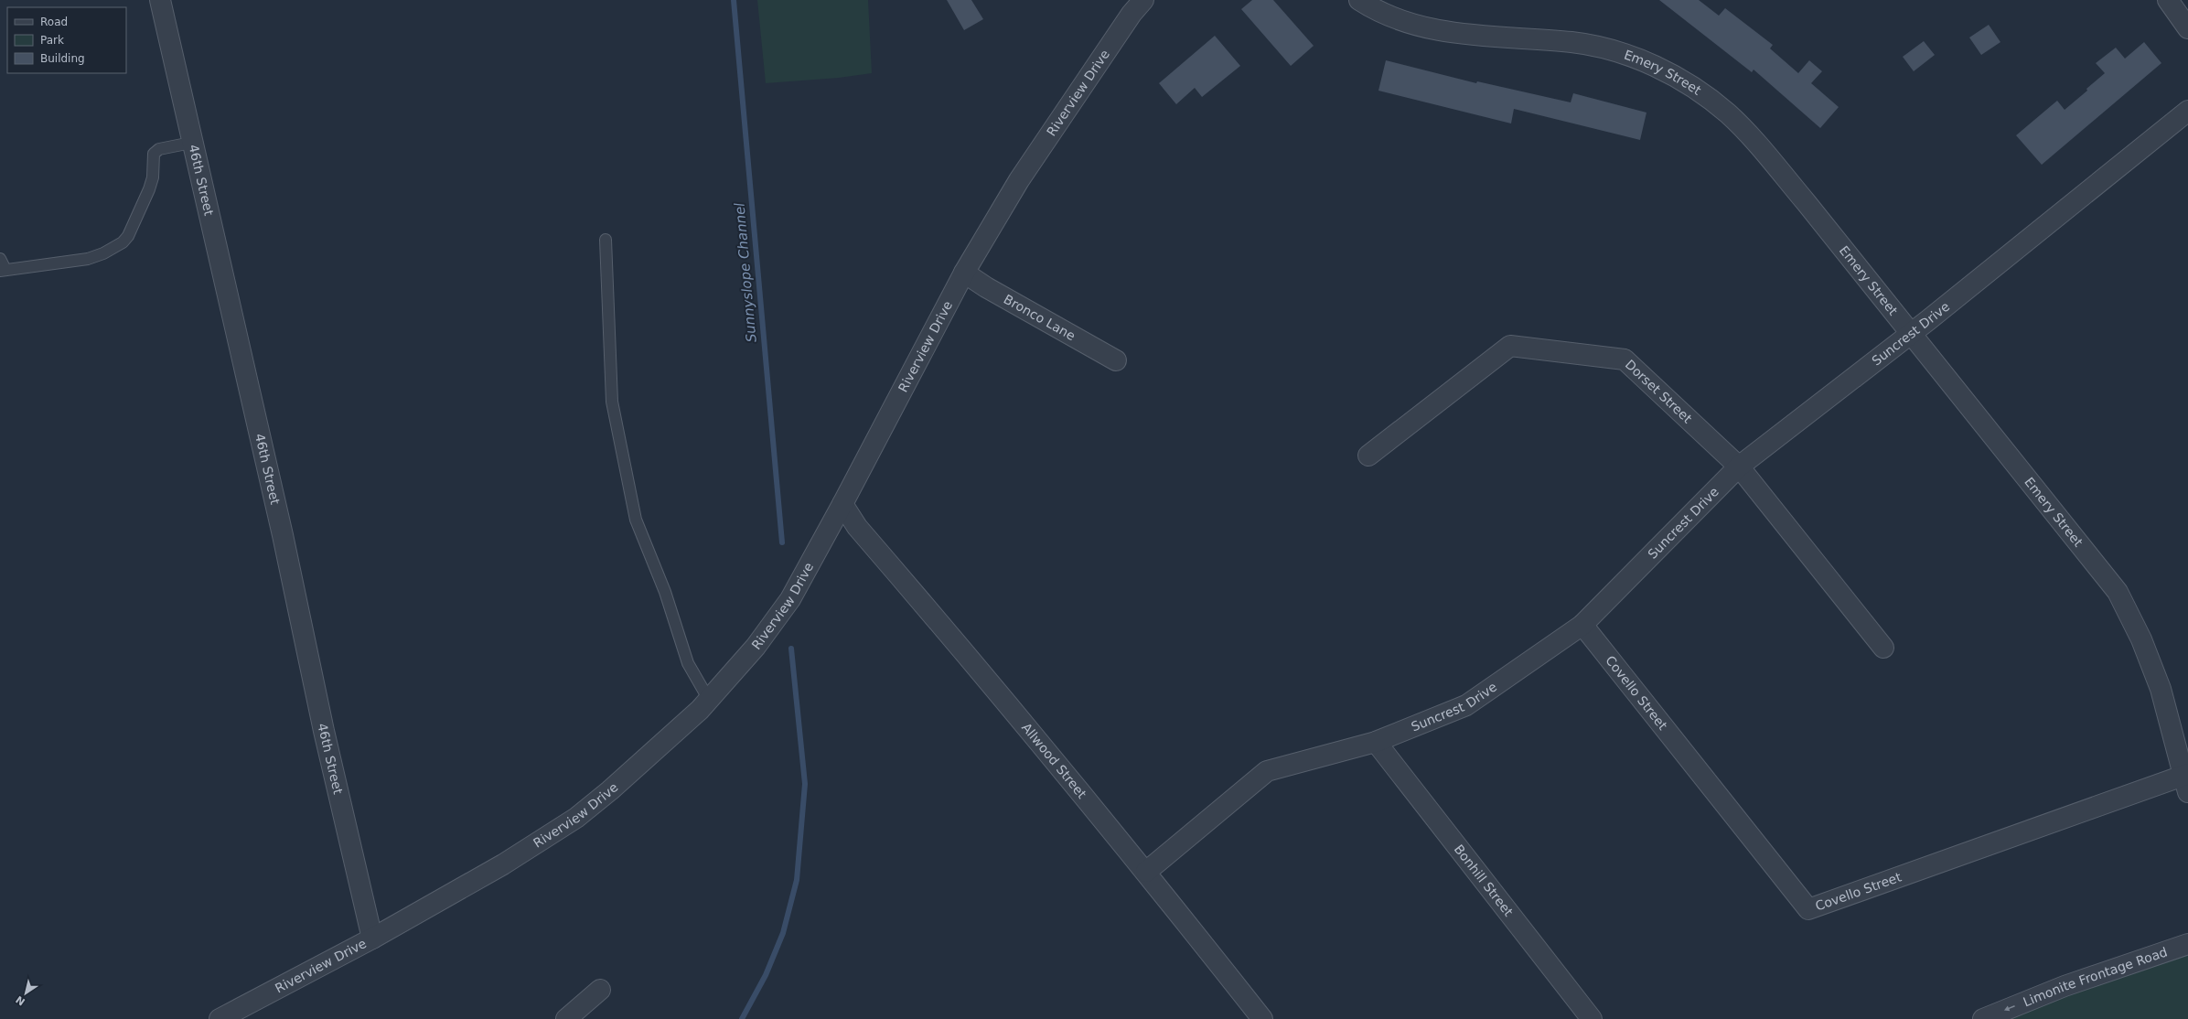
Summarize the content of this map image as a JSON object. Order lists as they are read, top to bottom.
{
  "streets": {
    "street": [
      "Emery Street",
      "Riverview Drive",
      "46th Street",
      "Bronco Lane",
      "Suncrest Drive",
      "Dorset Street",
      "Covello Street",
      "Allwood Street",
      "Bonhill Street",
      "Limonite Frontage Road"
    ]
  },
  "crossings": [
    ["Emery Street", "Suncrest Drive"],
    ["Emery Street", "Covello Street"],
    ["Riverview Drive", "46th Street"],
    ["Riverview Drive", "Bronco Lane"],
    ["Riverview Drive", "Allwood Street"],
    ["Suncrest Drive", "Dorset Street"],
    ["Suncrest Drive", "Covello Street"],
    ["Suncrest Drive", "Allwood Street"],
    ["Suncrest Drive", "Bonhill Street"]
  ],
  "one_way": ["Limonite Frontage Road"],
  "water": ["Sunnyslope Channel"],
  "legend": ["Road", "Park", "Building"],
  "north": "bottom left"
}
